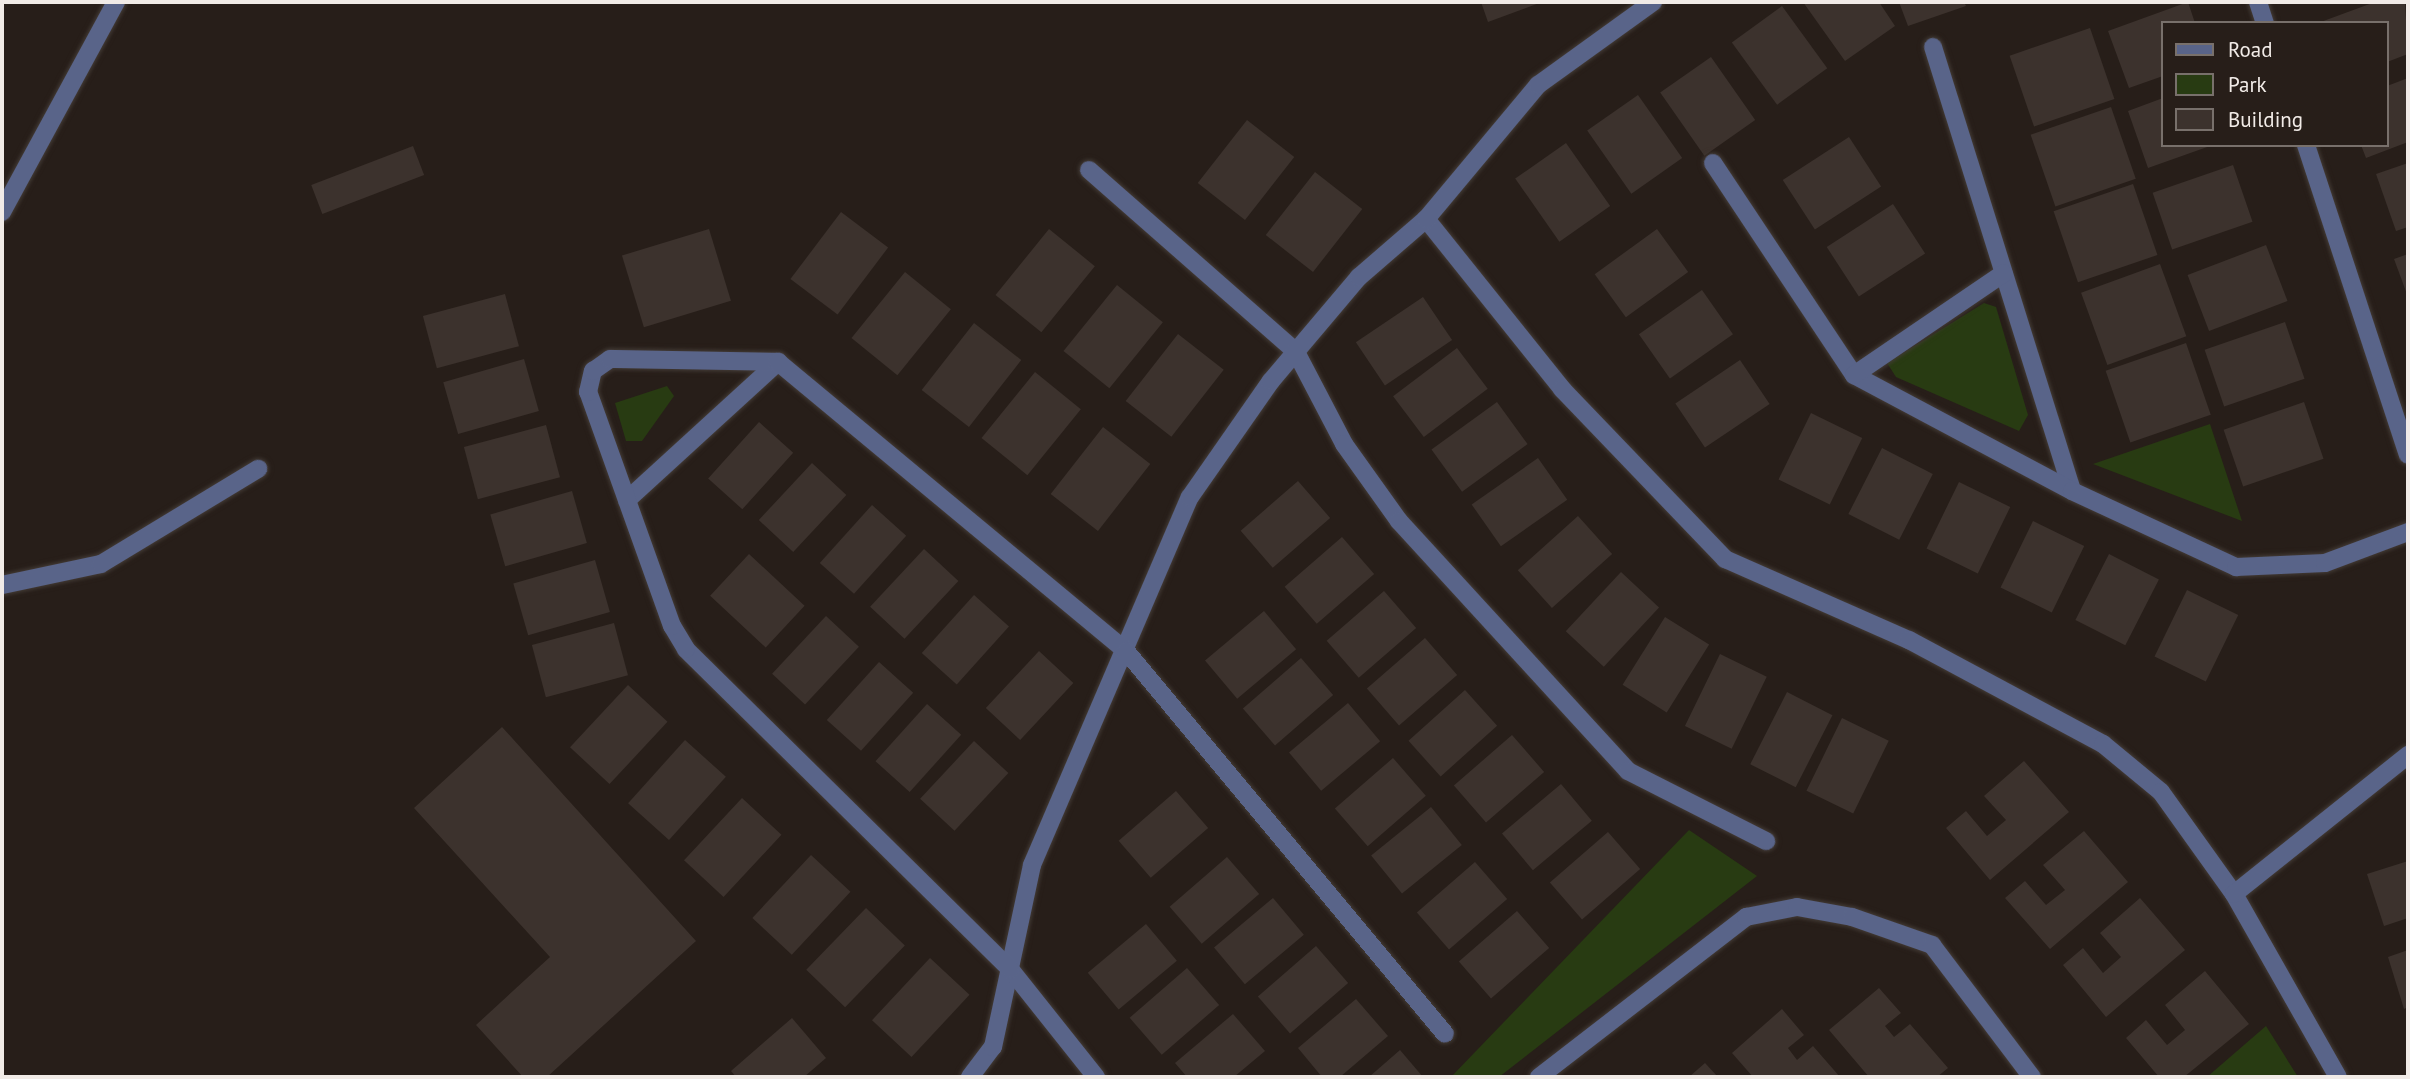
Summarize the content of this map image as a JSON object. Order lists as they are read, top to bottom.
{
  "legend": ["Road", "Park", "Building"]
}
